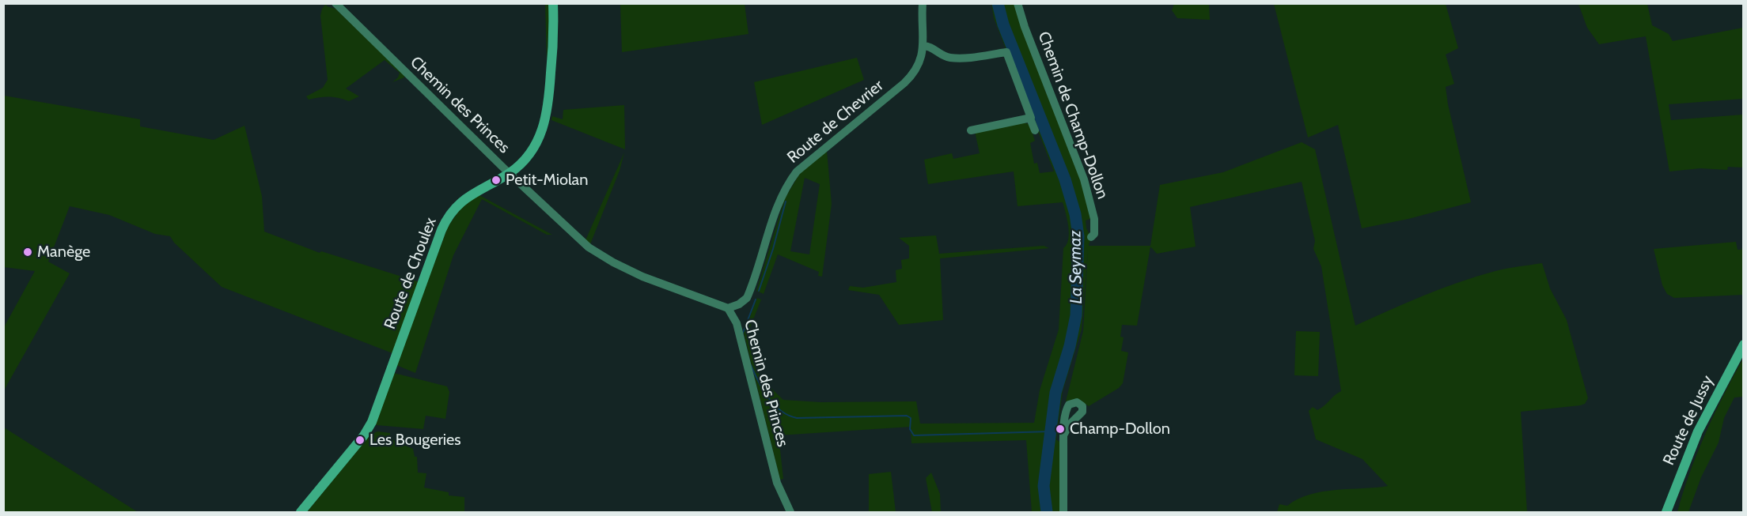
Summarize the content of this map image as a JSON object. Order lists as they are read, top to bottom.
{
  "streets": {
    "street": [
      "Chemin des Princes",
      "Chemin de Champ-Dollon",
      "Route de Chevrier",
      "Route de Choulex",
      "Route de Jussy"
    ]
  },
  "crossings": [
    ["Chemin des Princes", "Route de Chevrier"],
    ["Chemin des Princes", "Route de Choulex"]
  ],
  "water": ["La Seymaz"],
  "places": [
    "Petit-Miolan",
    "Manège",
    "Champ-Dollon",
    "Les Bougeries"
  ]
}
